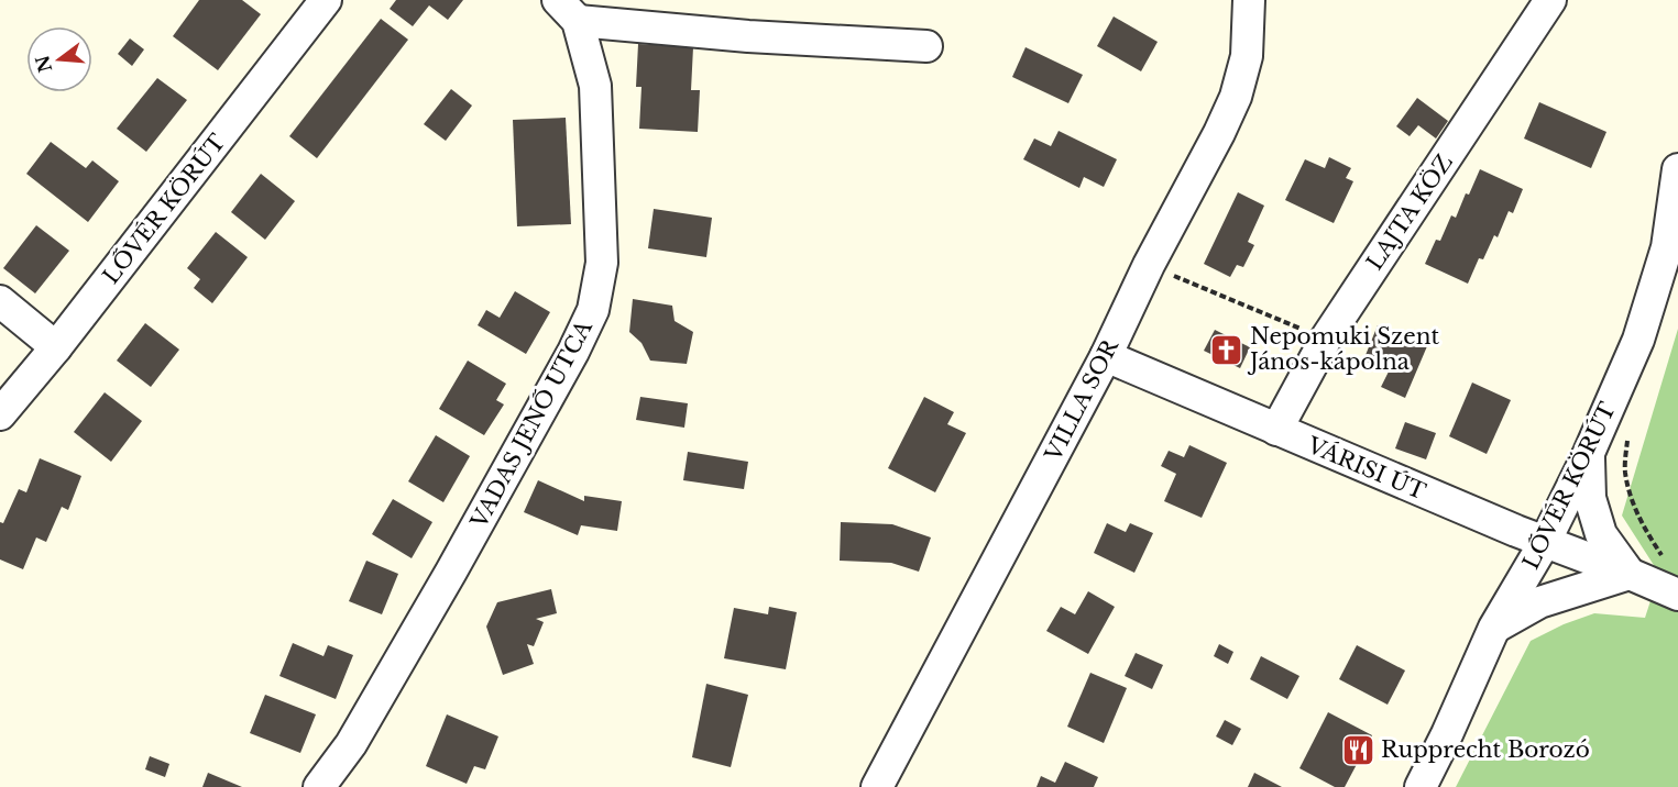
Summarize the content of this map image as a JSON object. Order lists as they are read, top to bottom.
{
  "streets": {
    "street": [
      "LŐVÉR KÖRÚT",
      "LAJTA KÖZ",
      "VILLA SOR",
      "VADAS JENŐ UTCA",
      "VÁRISI ÚT"
    ]
  },
  "crossings": [
    ["LŐVÉR KÖRÚT", "VÁRISI ÚT"],
    ["LAJTA KÖZ", "VÁRISI ÚT"],
    ["VILLA SOR", "VÁRISI ÚT"]
  ],
  "places": {
    "church": ["Nepomuki Szent János-kápolna"],
    "restaurant": ["Rupprecht Borozó"]
  },
  "north": "left"
}
